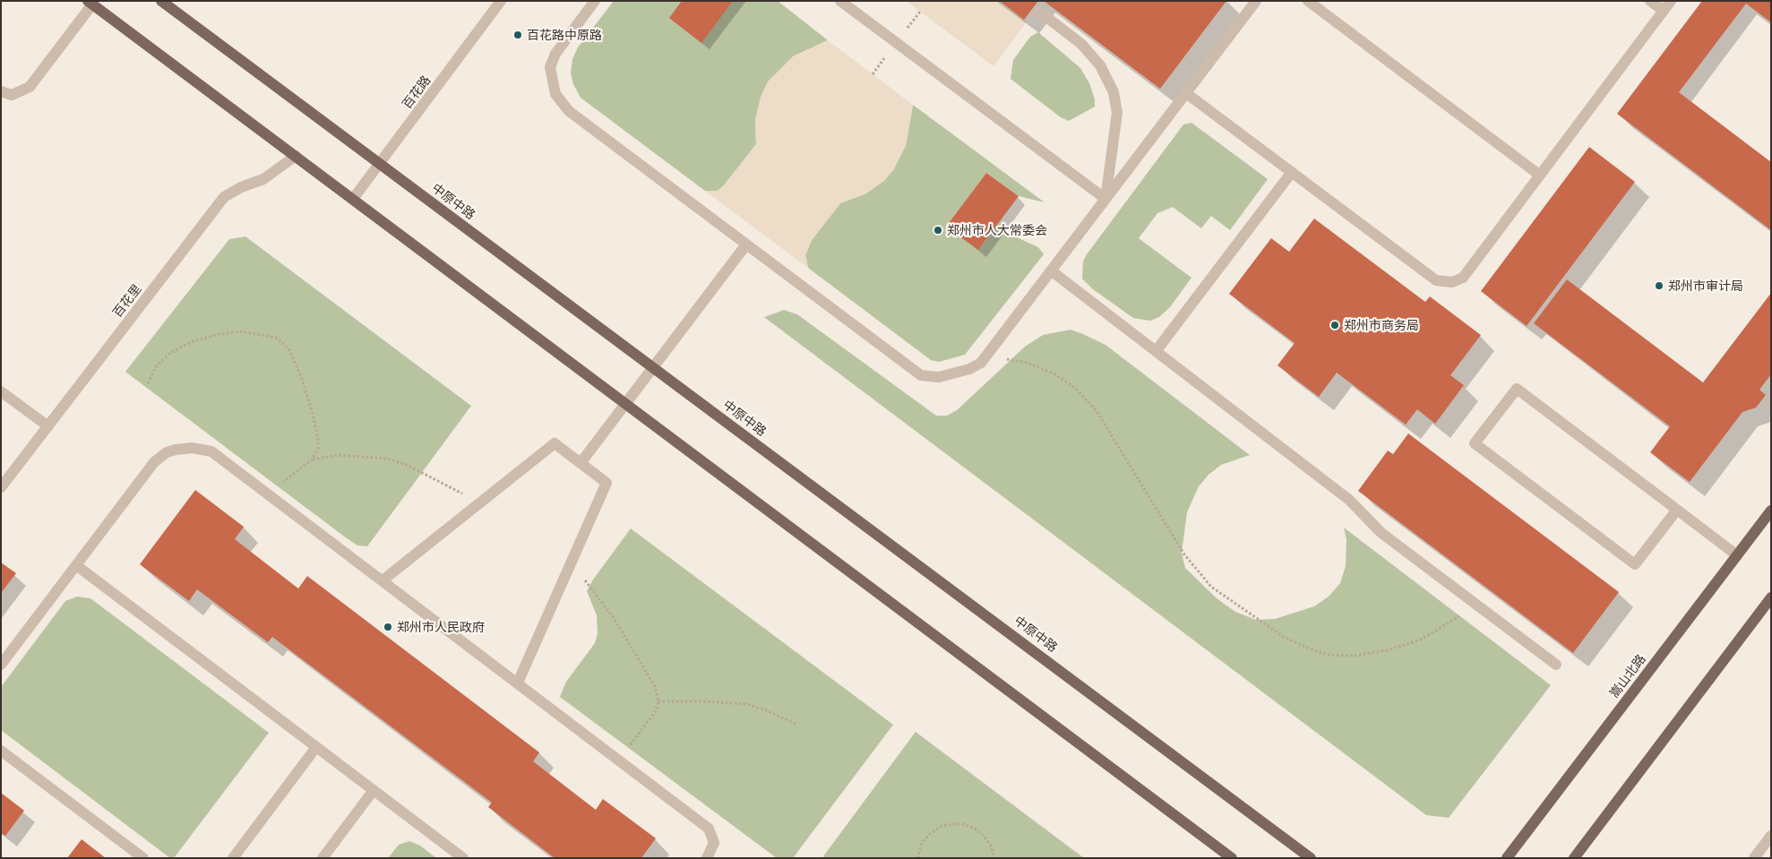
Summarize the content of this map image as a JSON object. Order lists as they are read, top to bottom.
{
  "streets": {
    "main road": ["中原中路", "嵩山北路"],
    "street": ["百花路", "百花里"]
  },
  "crossings": [
    ["百花路", "中原中路"]
  ],
  "places": [
    "百花路中原路",
    "郑州市人大常委会",
    "郑州市审计局",
    "郑州市商务局",
    "郑州市人民政府"
  ]
}
